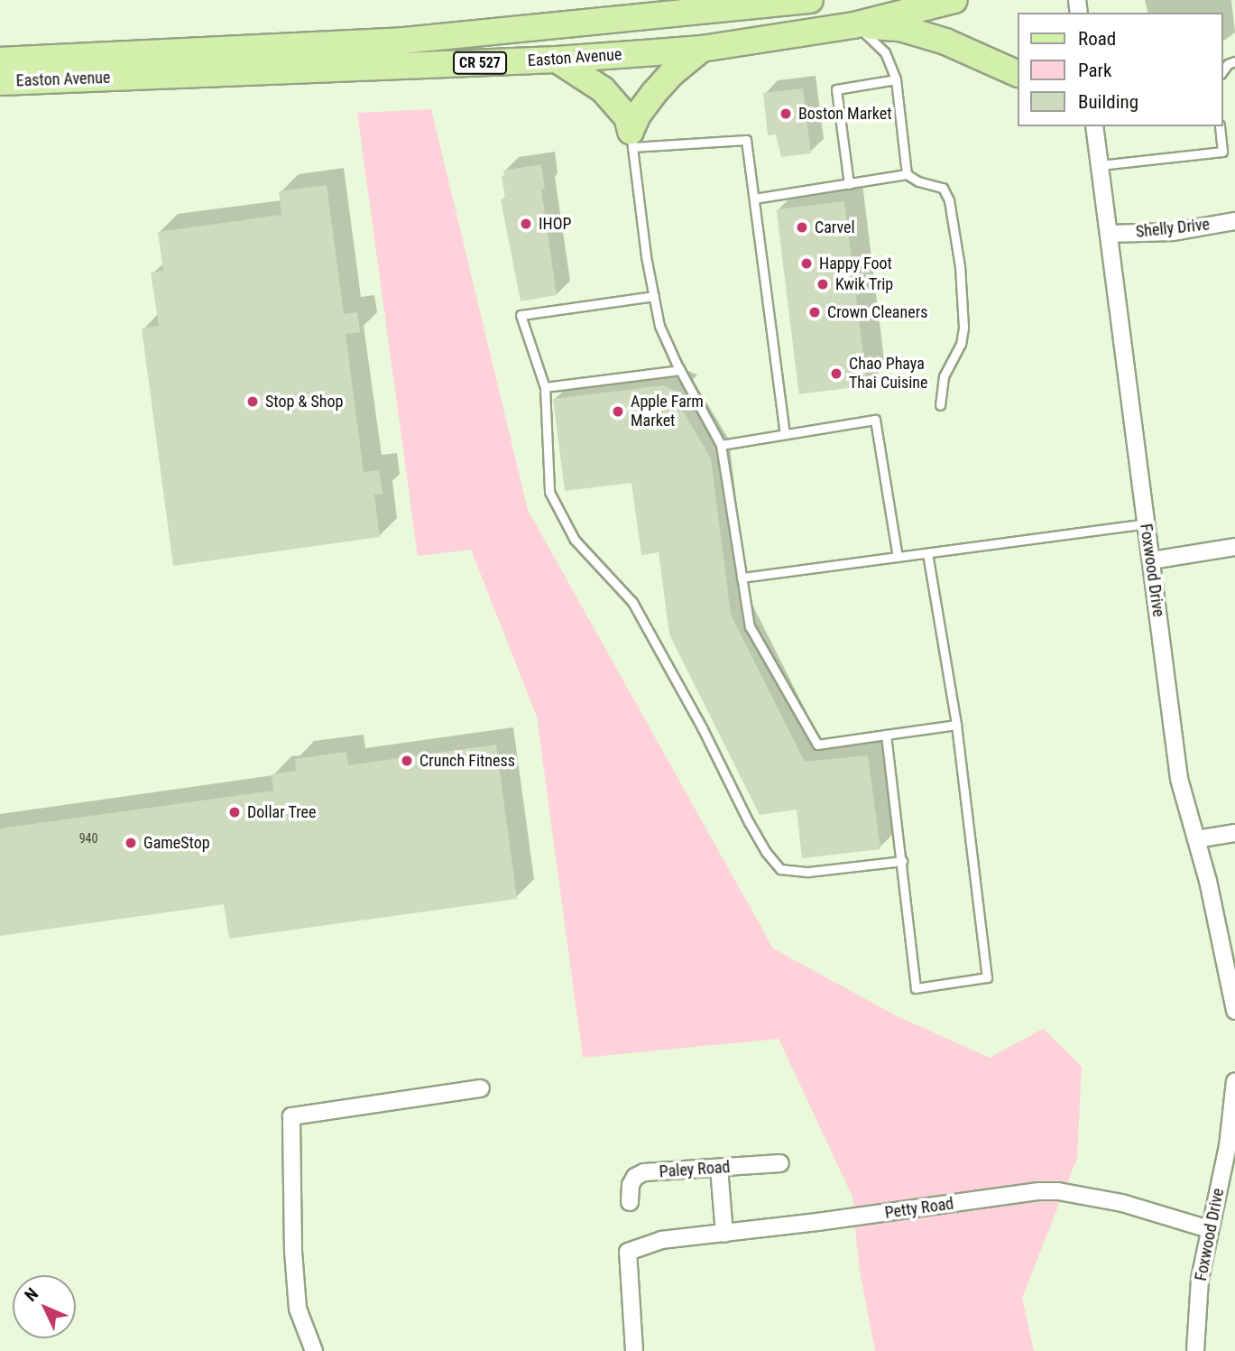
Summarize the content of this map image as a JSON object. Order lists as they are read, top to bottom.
{
  "streets": {
    "main road": ["Easton Avenue", "CR 527"],
    "street": [
      "Shelly Drive",
      "Foxwood Drive",
      "Paley Road",
      "Petty Road"
    ]
  },
  "crossings": [
    ["Shelly Drive", "Foxwood Drive"],
    ["Foxwood Drive", "Petty Road"]
  ],
  "places": [
    "Boston Market",
    "IHOP",
    "Carvel",
    "Happy Foot",
    "Kwik Trip",
    "Crown Cleaners",
    "Chao Phaya Thai Cuisine",
    "Stop & Shop",
    "Apple Farm Market",
    "Crunch Fitness",
    "Dollar Tree",
    "GameStop"
  ],
  "house_numbers": ["940"],
  "legend": ["Road", "Park", "Building"],
  "north": "top left"
}
